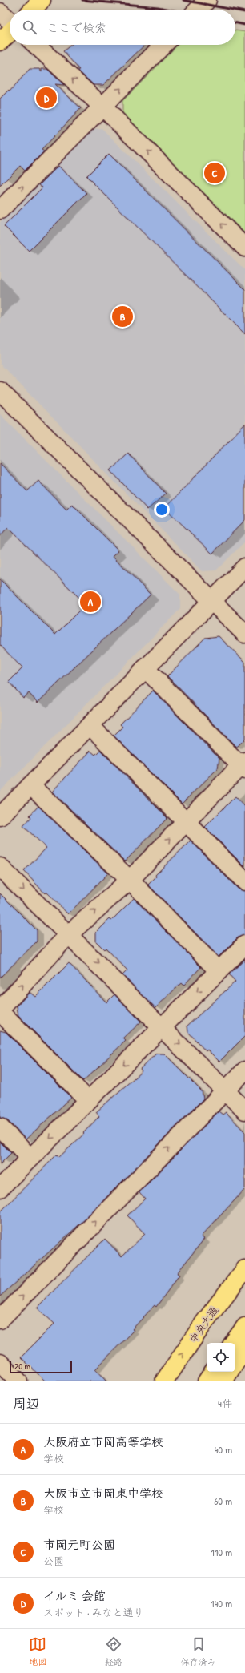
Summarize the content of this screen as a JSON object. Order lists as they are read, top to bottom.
{
  "streets": {
    "main road": ["中央大通"]
  },
  "scale_bar": "20 m",
  "page": {
    "search": "ここで検索",
    "pins": [
      "D",
      "C",
      "B",
      "A"
    ],
    "scale": "20 m",
    "heading": ["周辺", "4件"],
    "list": [
      {
        "mark": "A",
        "name": "大阪府立市岡高等学校",
        "note": "学校",
        "value": "40 m"
      },
      {
        "mark": "B",
        "name": "大阪市立市岡東中学校",
        "note": "学校",
        "value": "60 m"
      },
      {
        "mark": "C",
        "name": "市岡元町公園",
        "note": "公園",
        "value": "110 m"
      },
      {
        "mark": "D",
        "name": "イルミ 会館",
        "note": "スポット · みなと通り",
        "value": "140 m"
      }
    ],
    "nav": ["地図", "経路", "保存済み"]
  }
}
